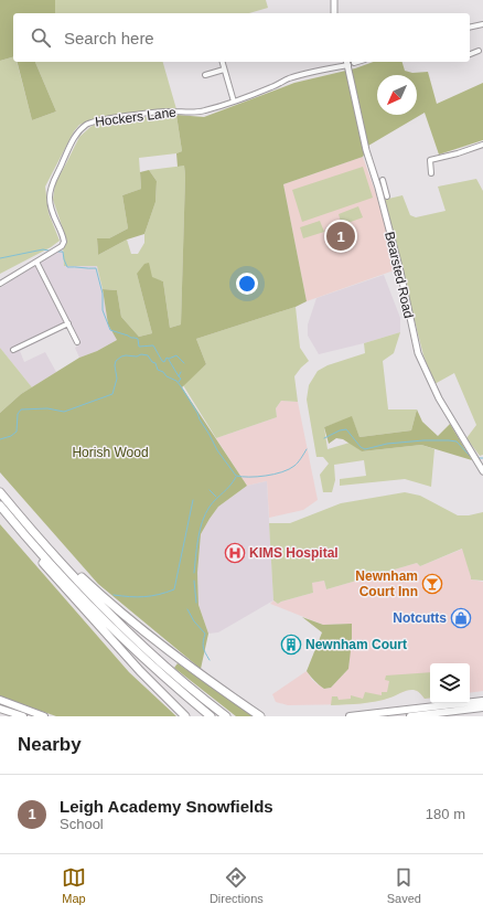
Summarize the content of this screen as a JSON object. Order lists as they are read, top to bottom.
{
  "streets": {
    "street": ["Hockers Lane", "Bearsted Road"]
  },
  "crossings": [
    ["Hockers Lane", "Bearsted Road"]
  ],
  "parks": ["Horish Wood"],
  "places": {
    "hospital": ["KIMS Hospital"],
    "bar": ["Newnham Court Inn"],
    "shop": ["Notcutts"],
    "building": ["Newnham Court"]
  },
  "north": "bottom left",
  "page": {
    "search": "Search here",
    "pins": "1",
    "heading": "Nearby",
    "list": [
      {
        "mark": "1",
        "name": "Leigh Academy Snowfields",
        "note": "School",
        "value": "180 m"
      }
    ],
    "nav": ["Map", "Directions", "Saved"]
  }
}
